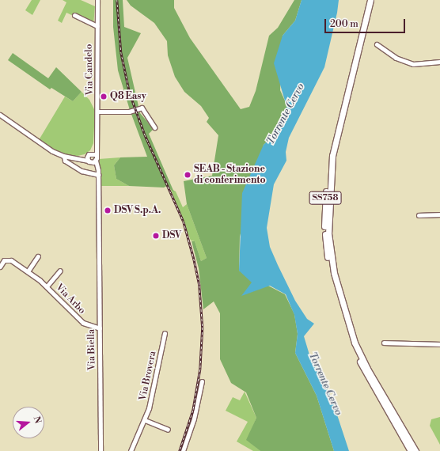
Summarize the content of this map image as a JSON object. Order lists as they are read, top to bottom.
{
  "streets": {
    "highway": ["SS758"],
    "street": [
      "Via Candelo",
      "Via Arbo",
      "Via Biella",
      "Via Brovera"
    ]
  },
  "crossings": [
    ["Via Arbo", "Via Biella"]
  ],
  "water": ["Torrente Cervo"],
  "places": [
    "Q8 Easy",
    "SEAB - Stazione di conferimento",
    "DSV S.p.A.",
    "DSV"
  ],
  "scale_bar": "200 m",
  "north": "right"
}
